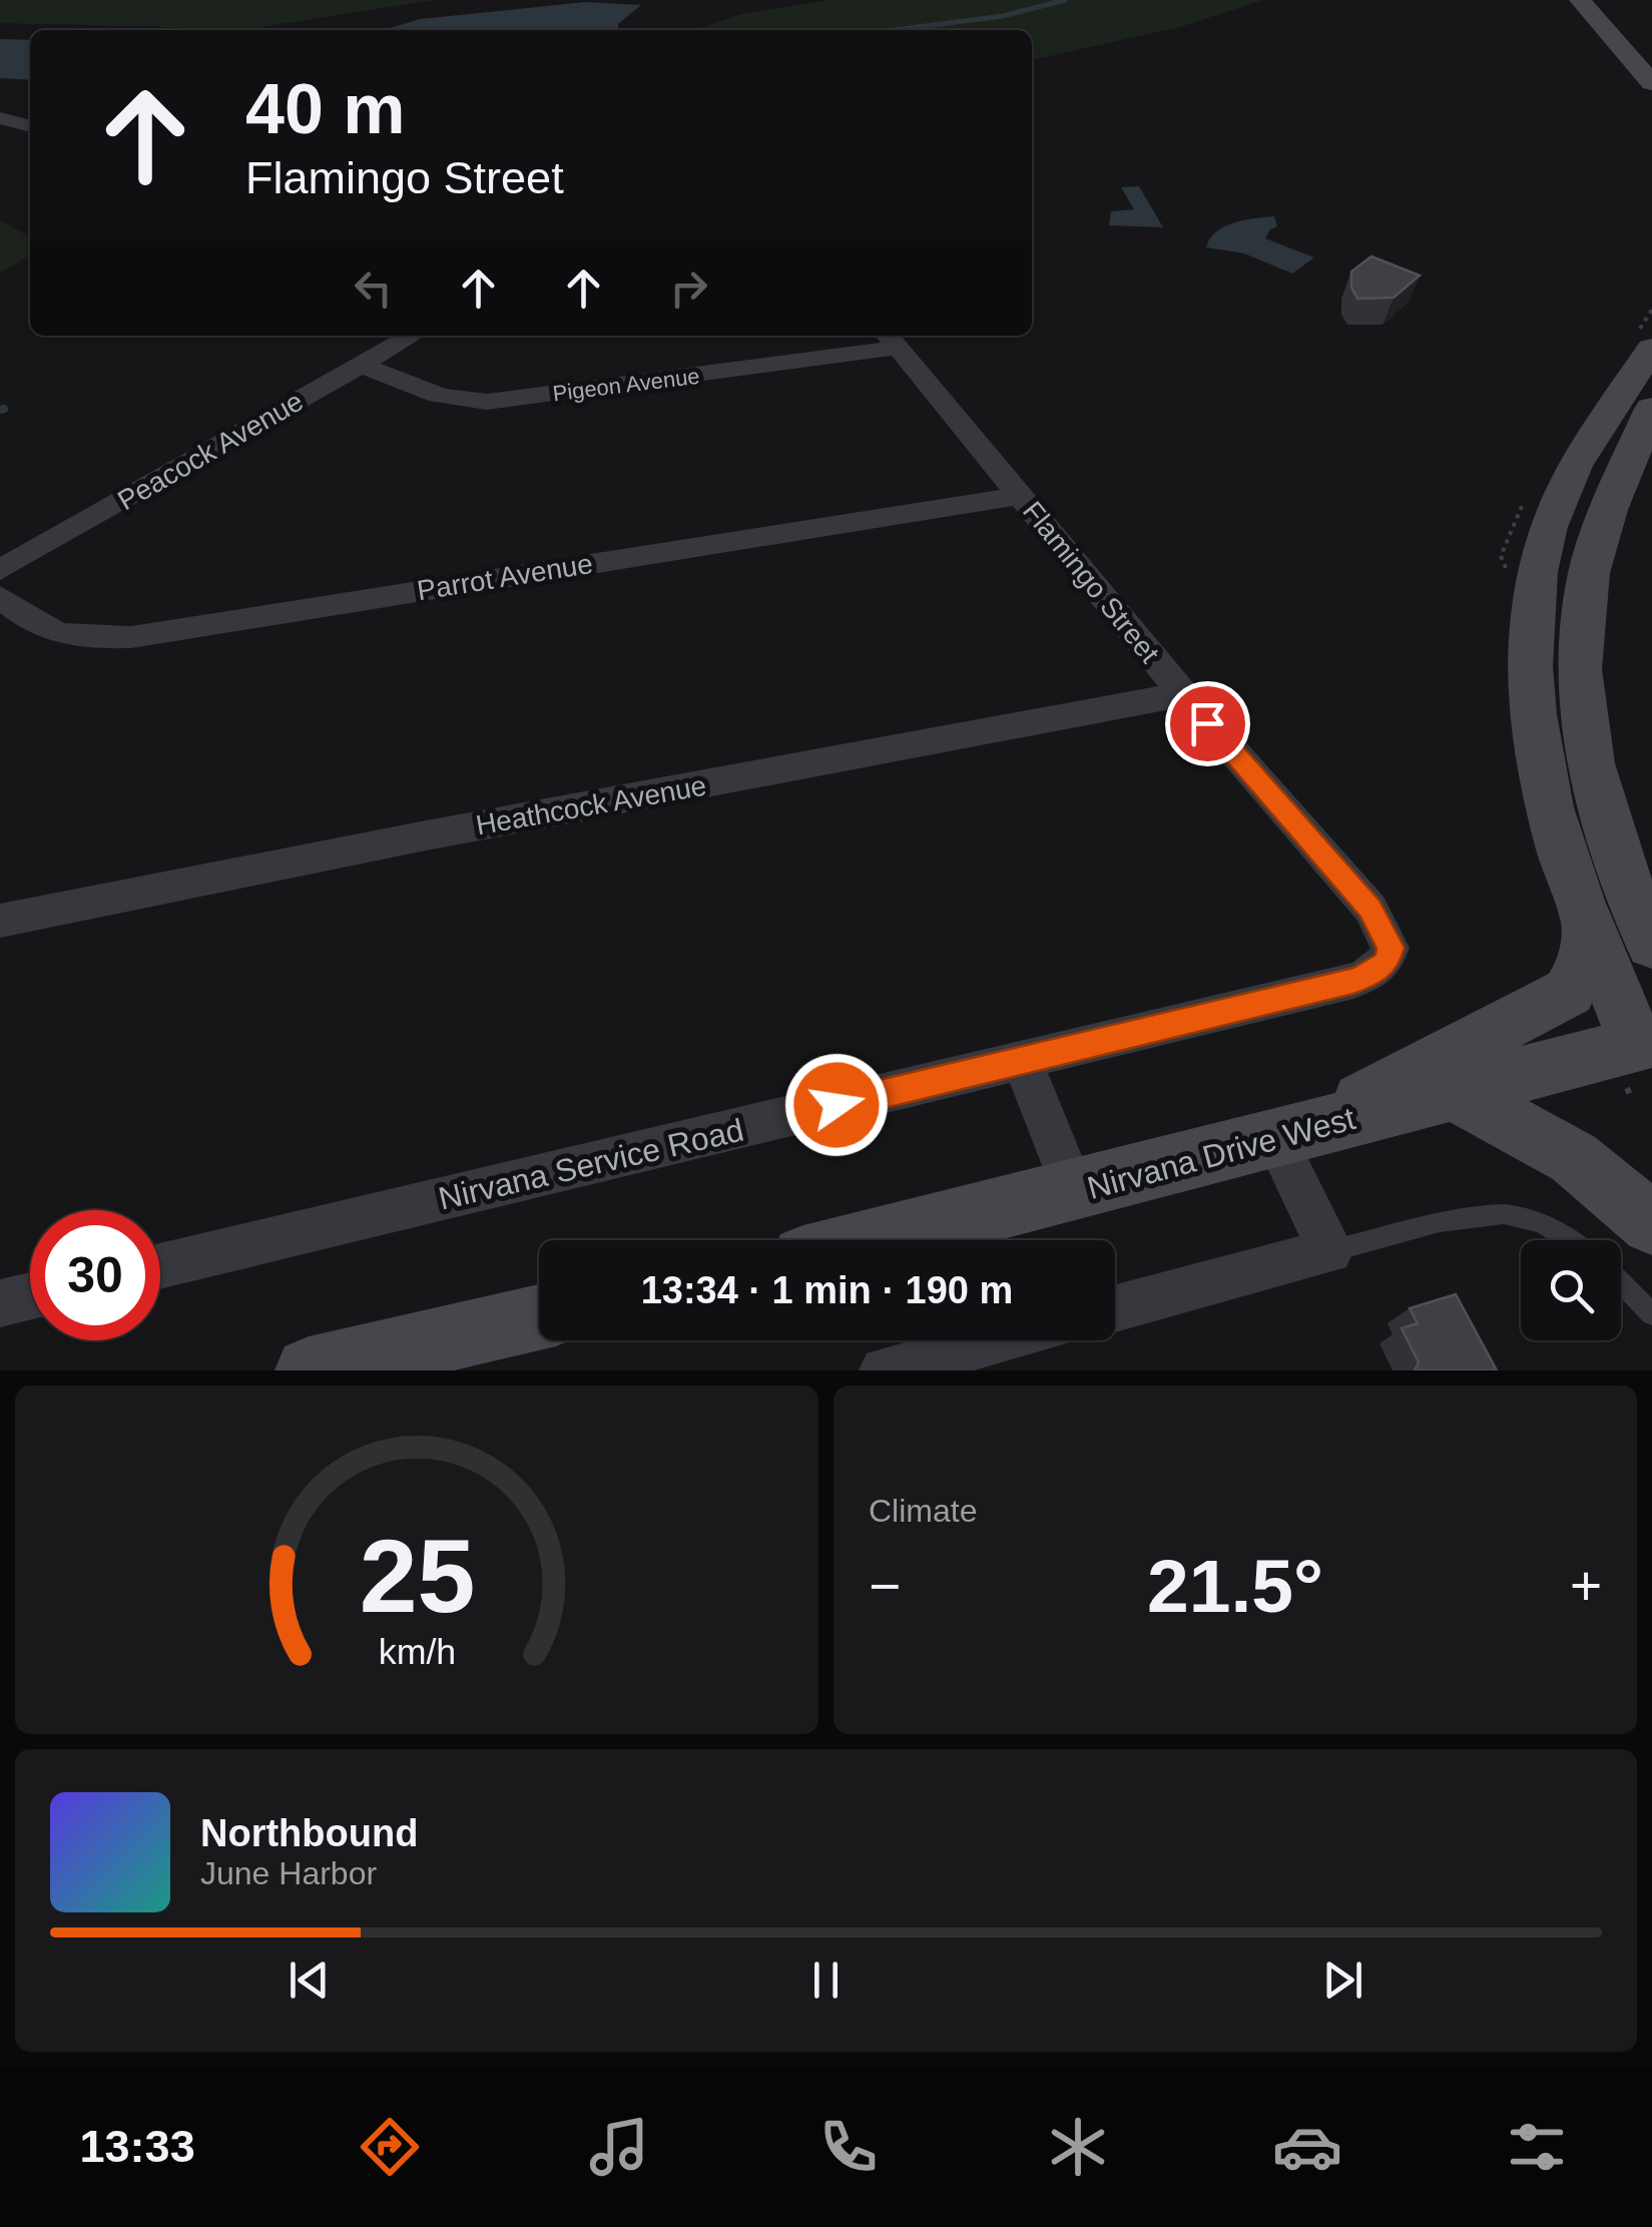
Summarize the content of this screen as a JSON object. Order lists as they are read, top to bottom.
{
  "streets": {
    "main road": ["Nirvana Drive West"],
    "street": [
      "Pigeon Avenue",
      "Peacock Avenue",
      "Parrot Avenue",
      "Flamingo Street",
      "Heathcock Avenue",
      "Nirvana Service Road"
    ]
  },
  "crossings": [
    ["Pigeon Avenue", "Peacock Avenue"],
    ["Pigeon Avenue", "Flamingo Street"],
    ["Parrot Avenue", "Flamingo Street"],
    ["Flamingo Street", "Heathcock Avenue"],
    ["Flamingo Street", "Nirvana Service Road"]
  ],
  "page": {
    "turn": ["40 m", "Flamingo Street"],
    "limit": "30",
    "trip": "13:34 · 1 min · 190 m",
    "tile": "Climate",
    "heat": ["−", "21.5°", "+"],
    "song": ["Northbound", "June Harbor"],
    "tabs": "13:33",
    "gauge": ["25", "km/h"]
  }
}
